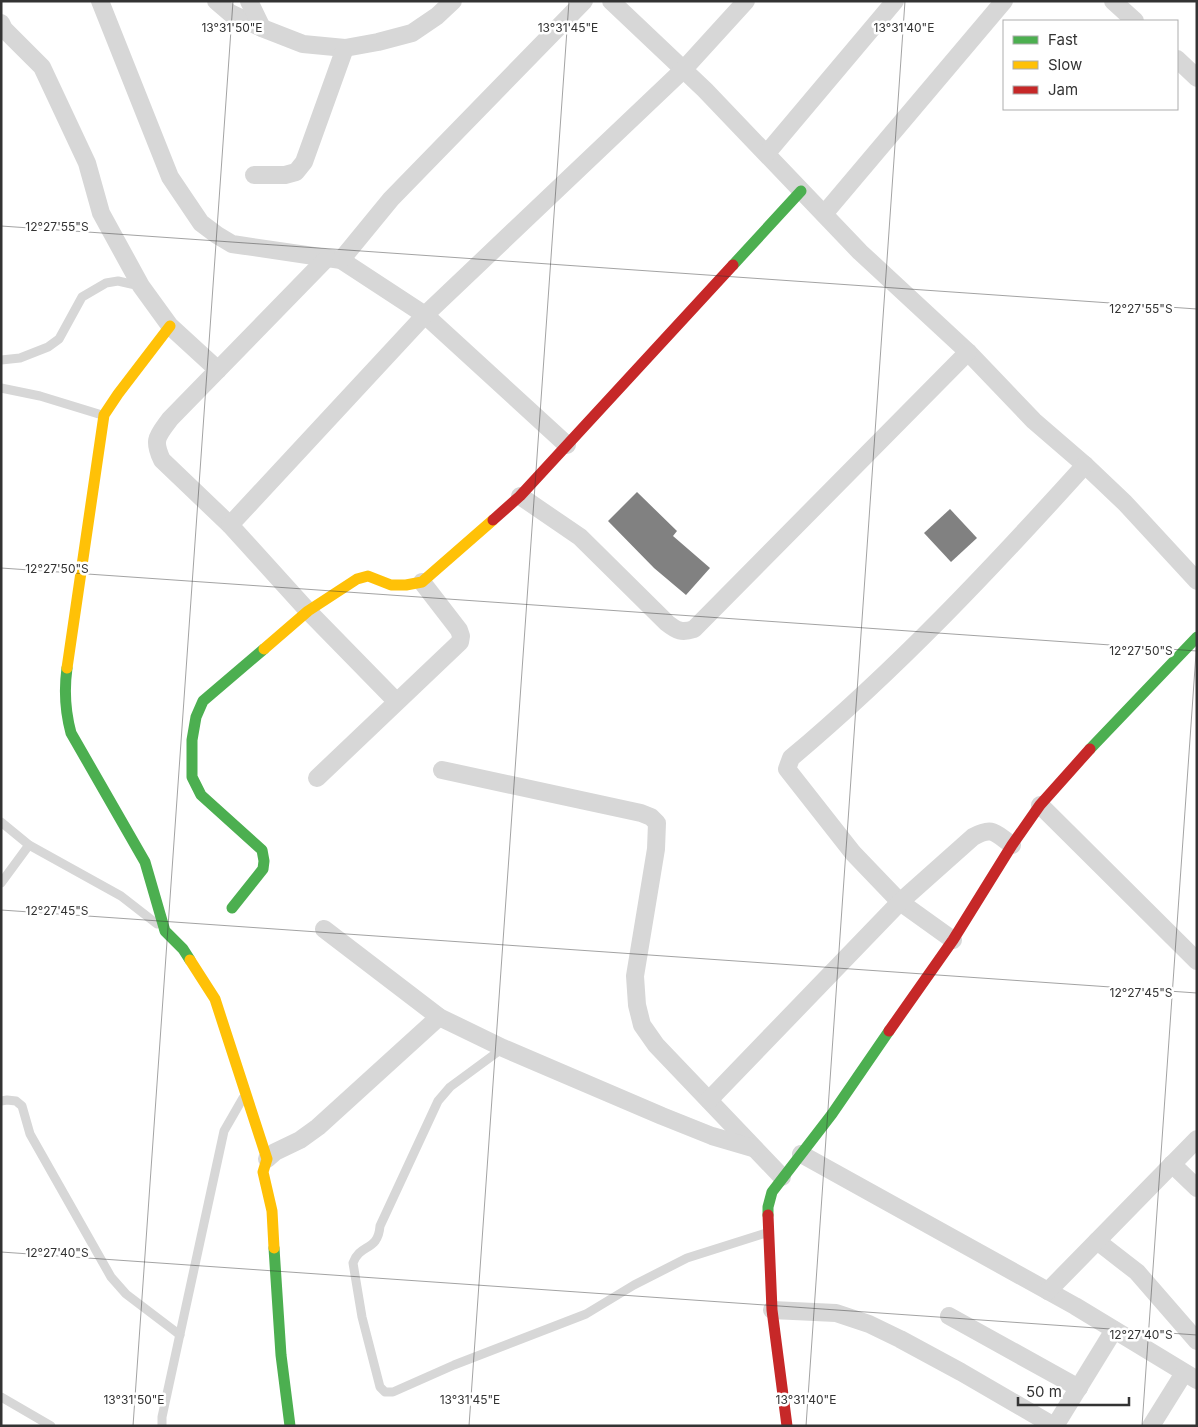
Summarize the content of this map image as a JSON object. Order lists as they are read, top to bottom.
{
  "legend": ["Fast", "Slow", "Jam"],
  "scale_bar": "50 m",
  "coordinates": [
    "13°31'50\"E",
    "13°31'45\"E",
    "13°31'40\"E",
    "12°27'55\"S",
    "12°27'50\"S",
    "12°27'45\"S",
    "12°27'40\"S"
  ]
}
